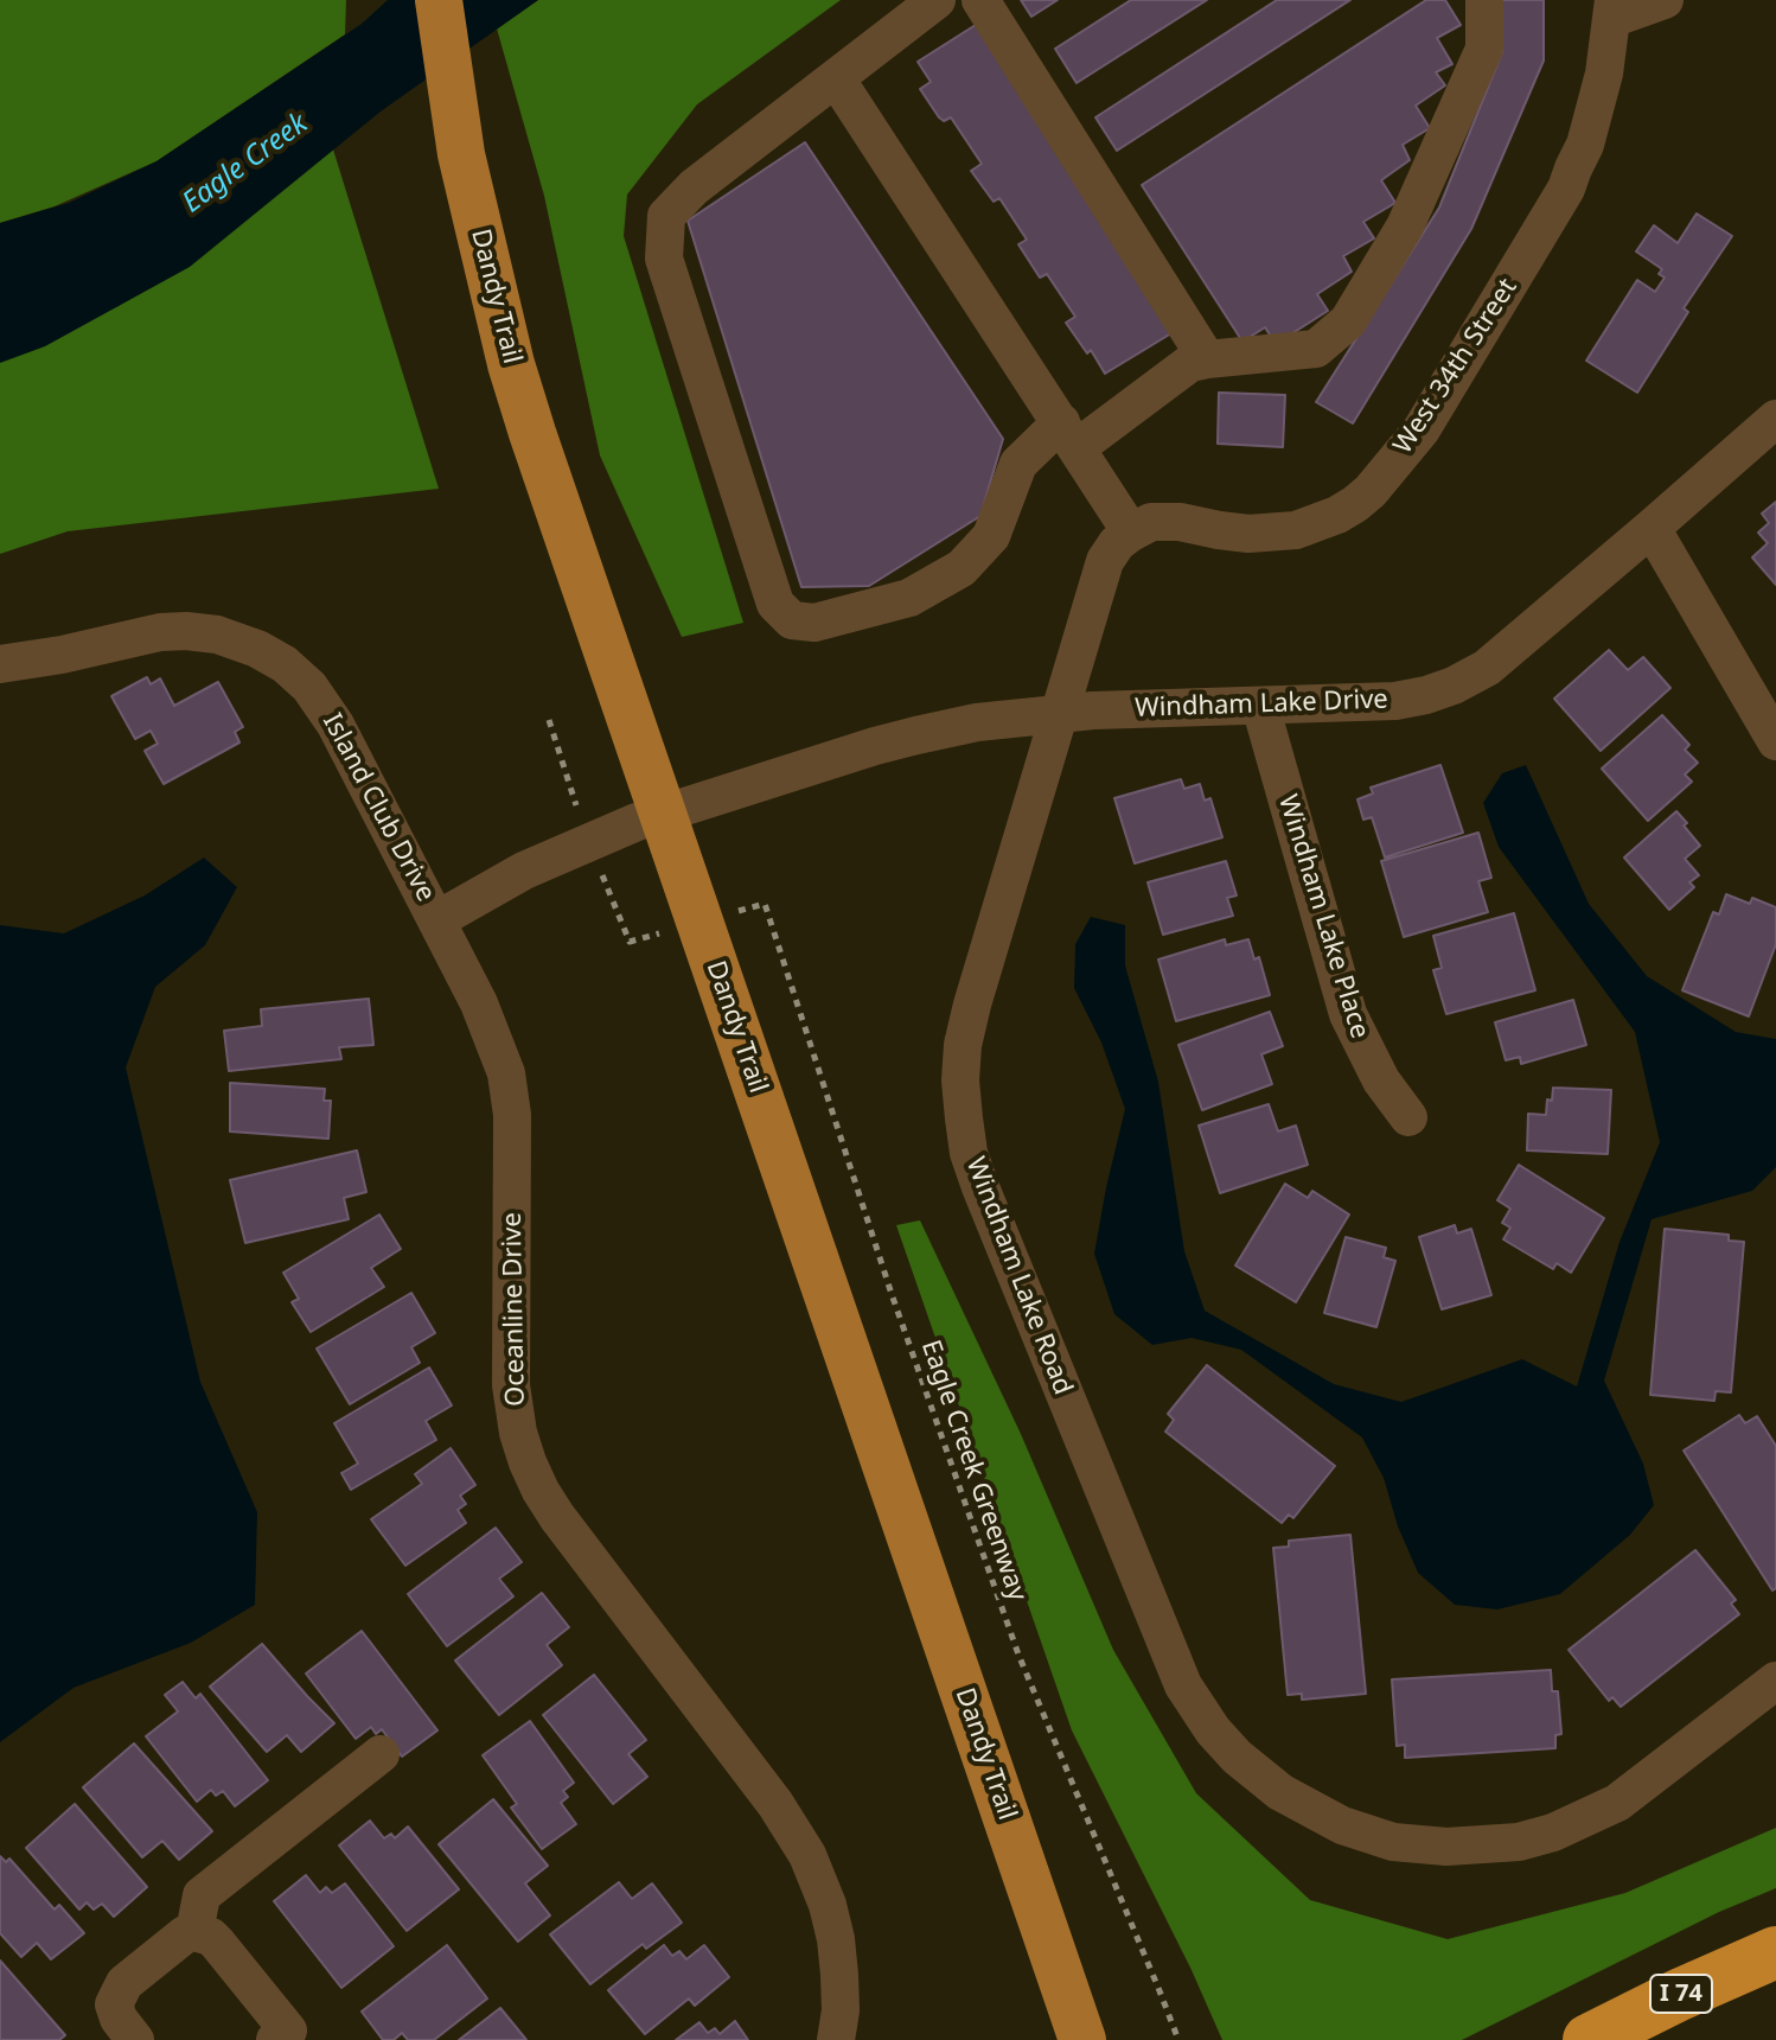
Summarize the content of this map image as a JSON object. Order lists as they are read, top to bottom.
{
  "streets": {
    "highway": ["I 74"],
    "main road": ["Dandy Trail"],
    "street": [
      "West 34th Street",
      "Windham Lake Drive",
      "Island Club Drive",
      "Windham Lake Place",
      "Windham Lake Road",
      "Oceanline Drive"
    ],
    "path": ["Eagle Creek Greenway"]
  },
  "crossings": [
    ["Dandy Trail", "Windham Lake Drive"],
    ["West 34th Street", "Windham Lake Road"],
    ["Windham Lake Drive", "Windham Lake Place"],
    ["Windham Lake Drive", "Windham Lake Road"],
    ["Island Club Drive", "Oceanline Drive"]
  ],
  "water": ["Eagle Creek"]
}
